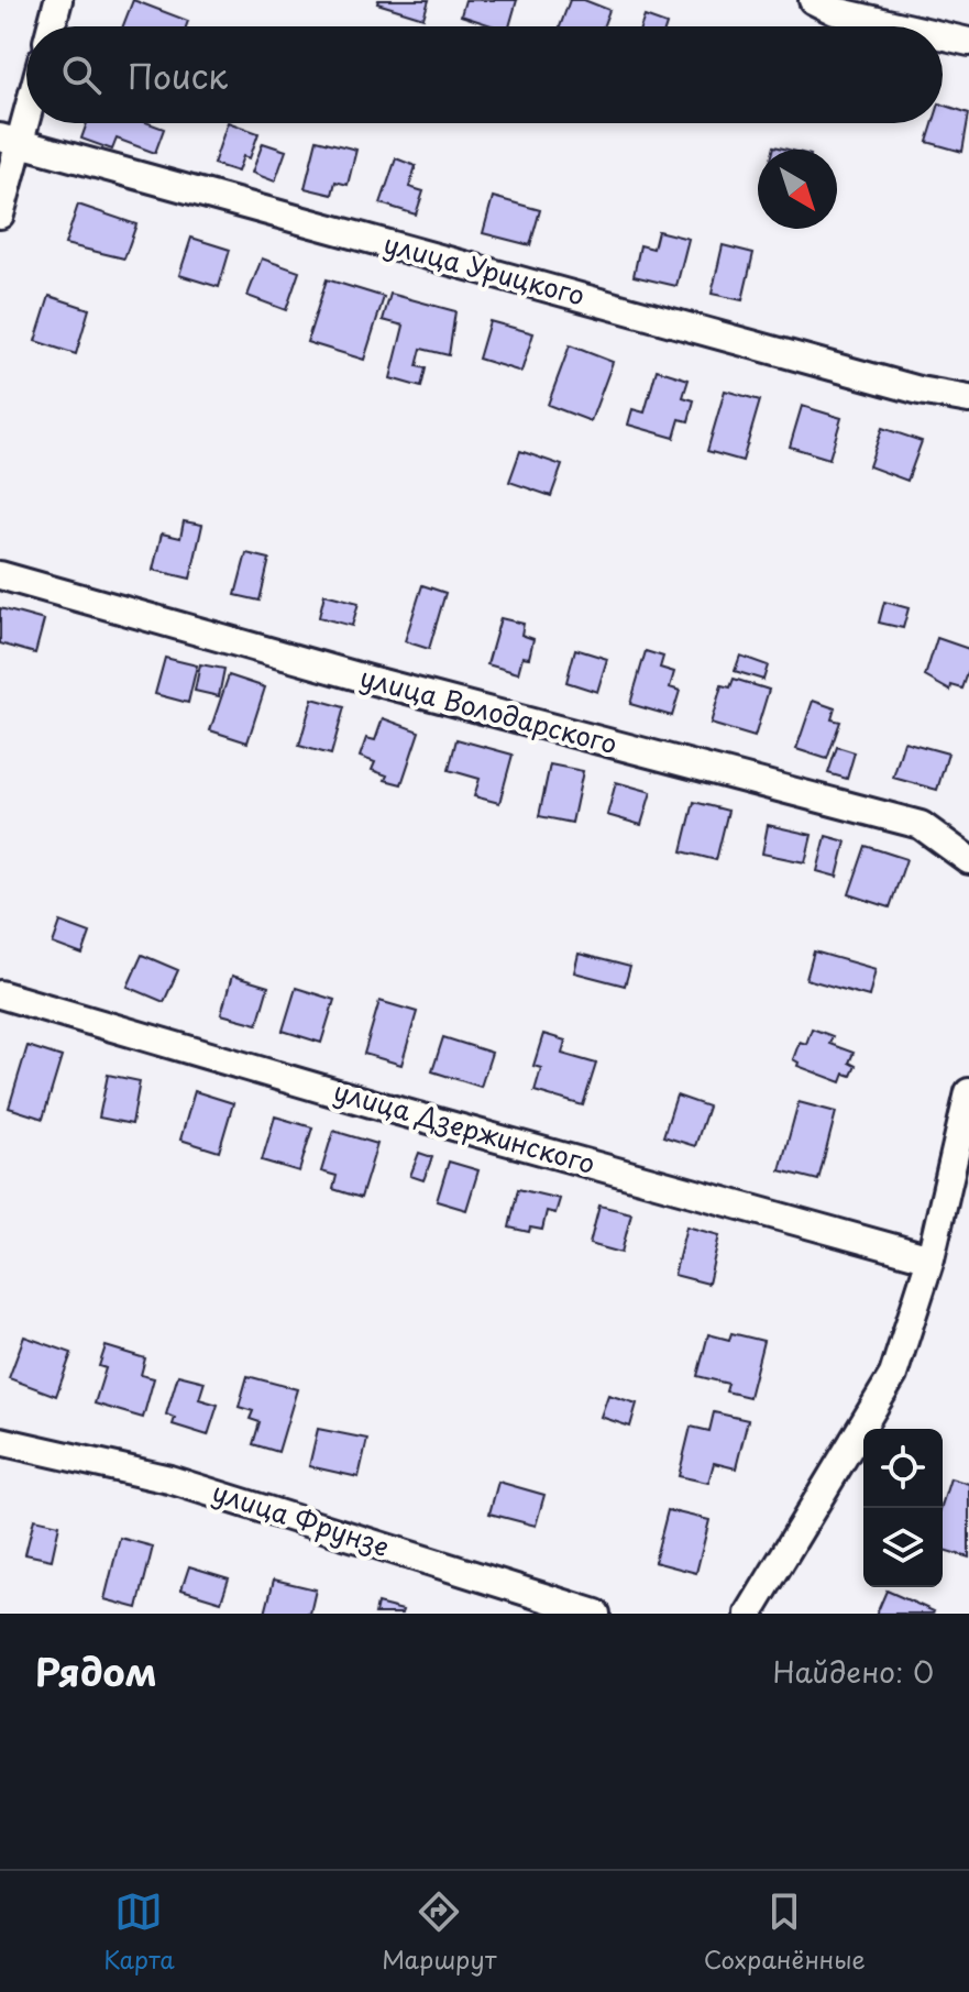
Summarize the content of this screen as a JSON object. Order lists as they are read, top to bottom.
{
  "streets": {
    "street": [
      "улица Урицкого",
      "улица Володарского",
      "улица Дзержинского",
      "улица Фрунзе"
    ]
  },
  "north": "bottom right",
  "page": {
    "search": "Поиск",
    "heading": ["Рядом", "Найдено: 0"],
    "nav": ["Карта", "Маршрут", "Сохранённые"]
  }
}
